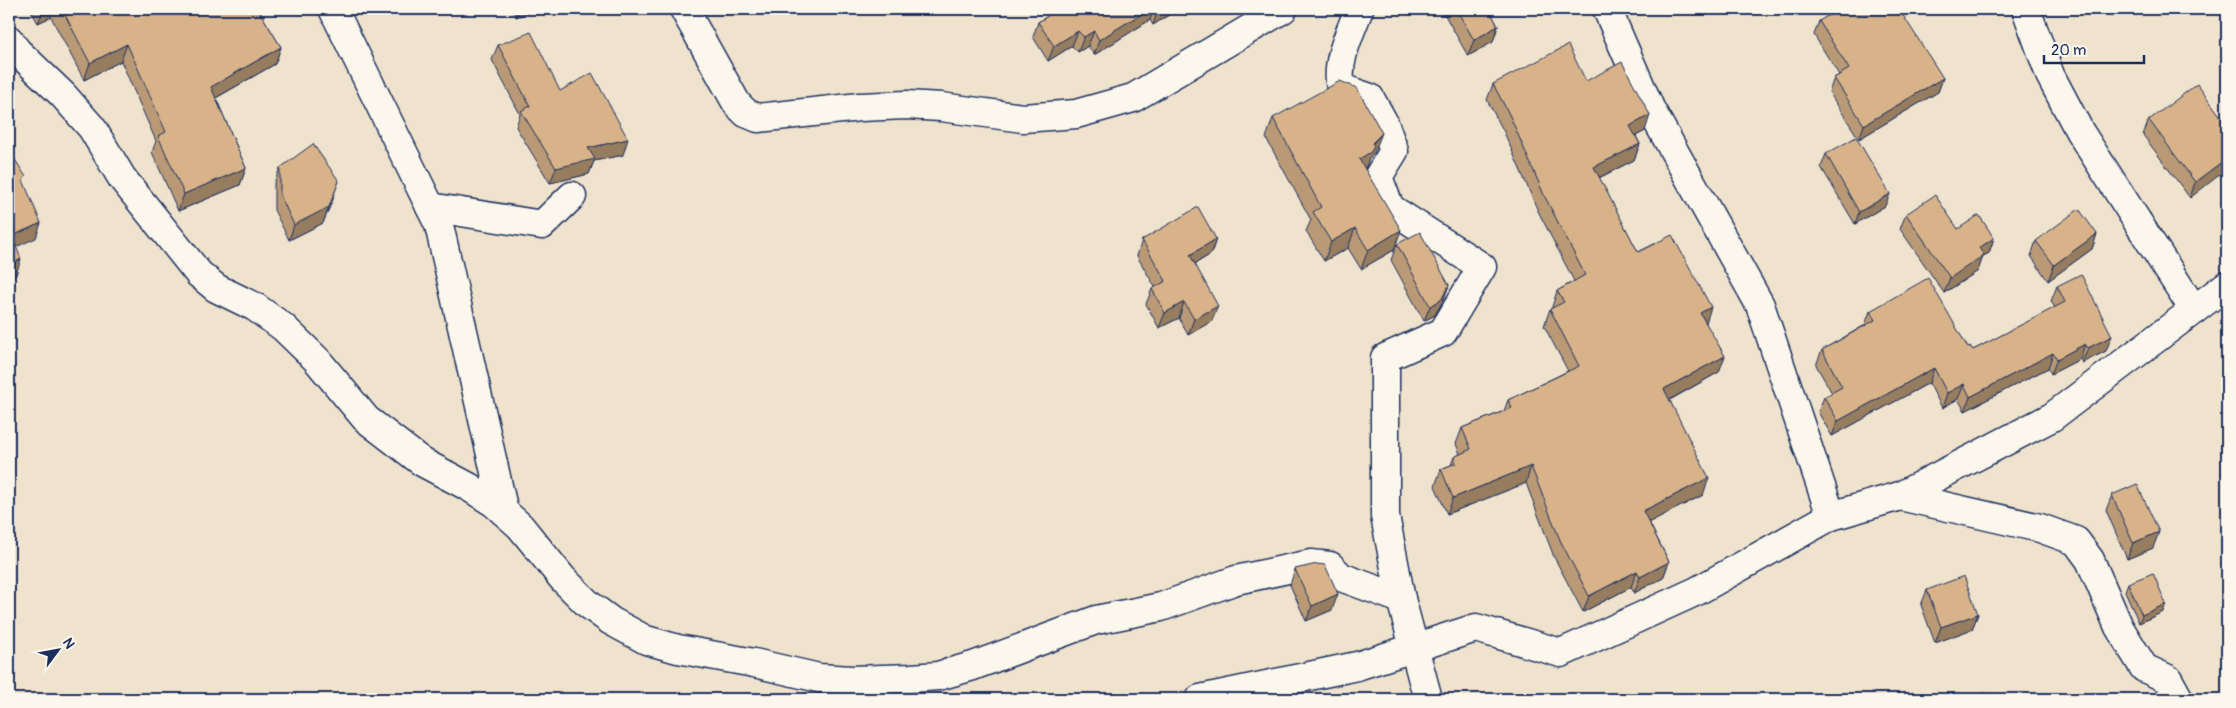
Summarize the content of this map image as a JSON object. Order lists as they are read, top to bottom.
{
  "scale_bar": "20 m",
  "north": "top right"
}
